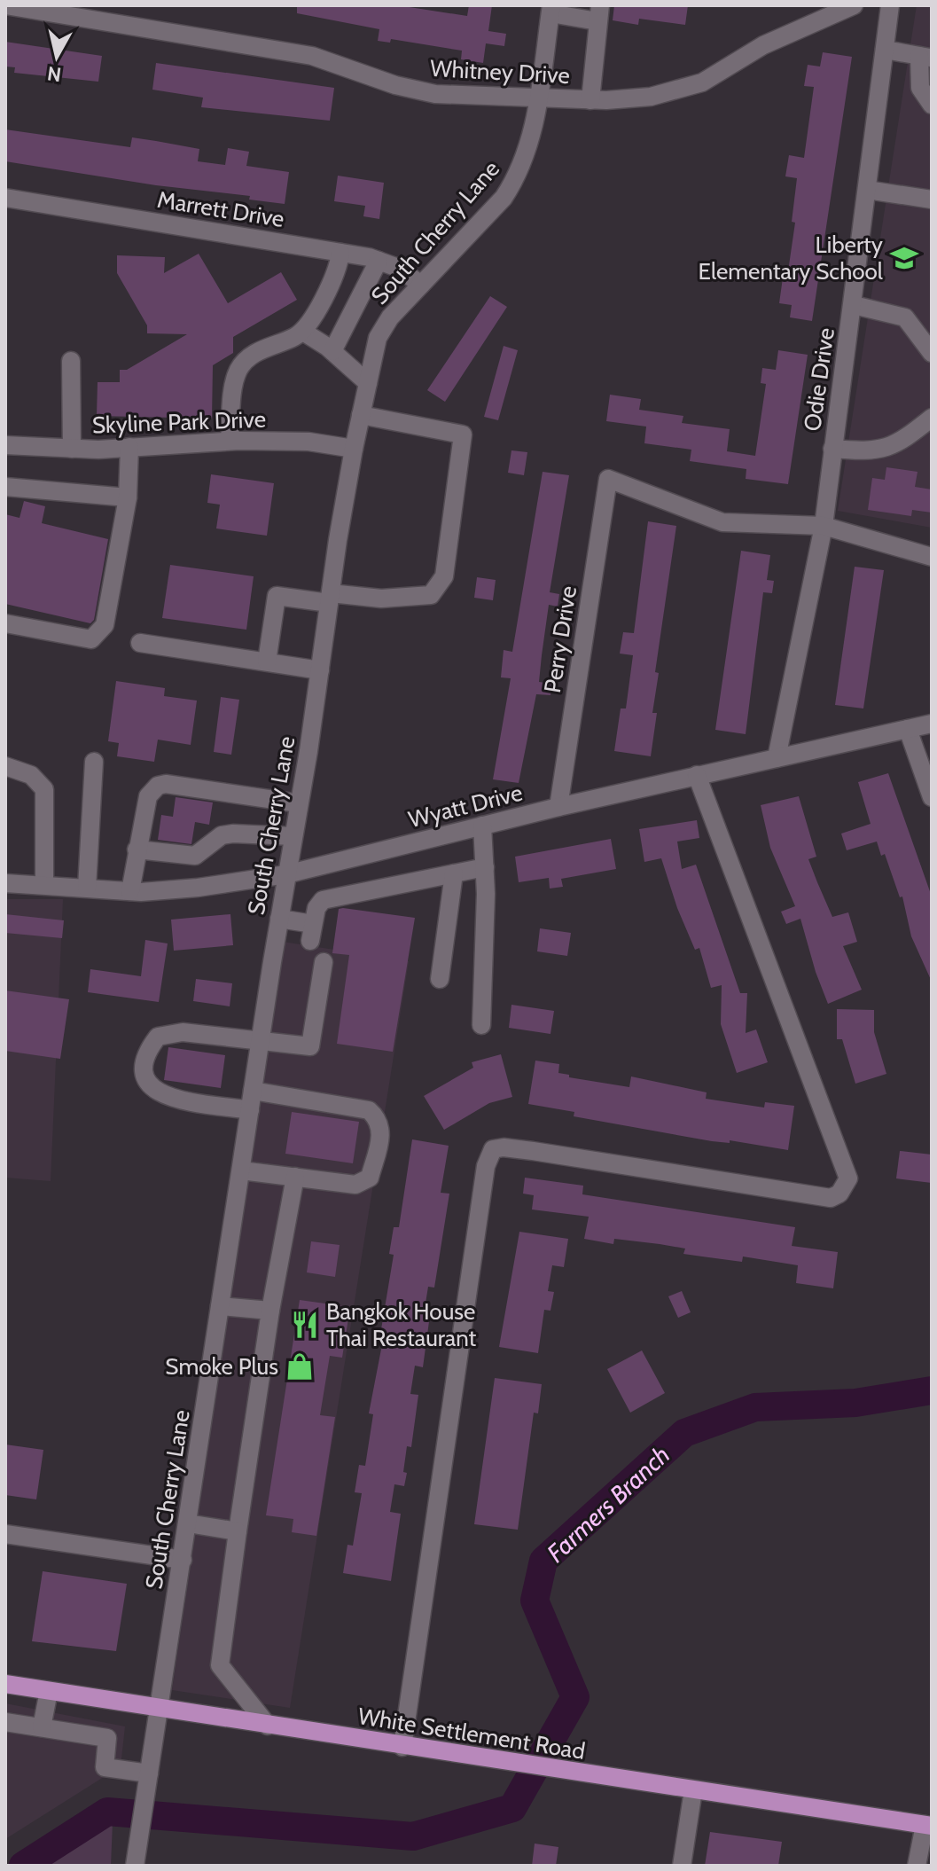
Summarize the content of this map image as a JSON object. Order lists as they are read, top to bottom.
{
  "streets": {
    "main road": ["White Settlement Road"],
    "street": [
      "Whitney Drive",
      "Marrett Drive",
      "South Cherry Lane",
      "Odie Drive",
      "Skyline Park Drive",
      "Perry Drive",
      "Wyatt Drive"
    ]
  },
  "crossings": [
    ["Whitney Drive", "South Cherry Lane"],
    ["Marrett Drive", "South Cherry Lane"],
    ["South Cherry Lane", "Skyline Park Drive"],
    ["South Cherry Lane", "Wyatt Drive"],
    ["South Cherry Lane", "White Settlement Road"],
    ["Odie Drive", "Perry Drive"],
    ["Odie Drive", "Wyatt Drive"],
    ["Perry Drive", "Wyatt Drive"]
  ],
  "water": ["Farmers Branch"],
  "places": {
    "school or university": ["Liberty Elementary School"],
    "restaurant": ["Bangkok House Thai Restaurant"],
    "shop": ["Smoke Plus"]
  },
  "north": "bottom"
}
